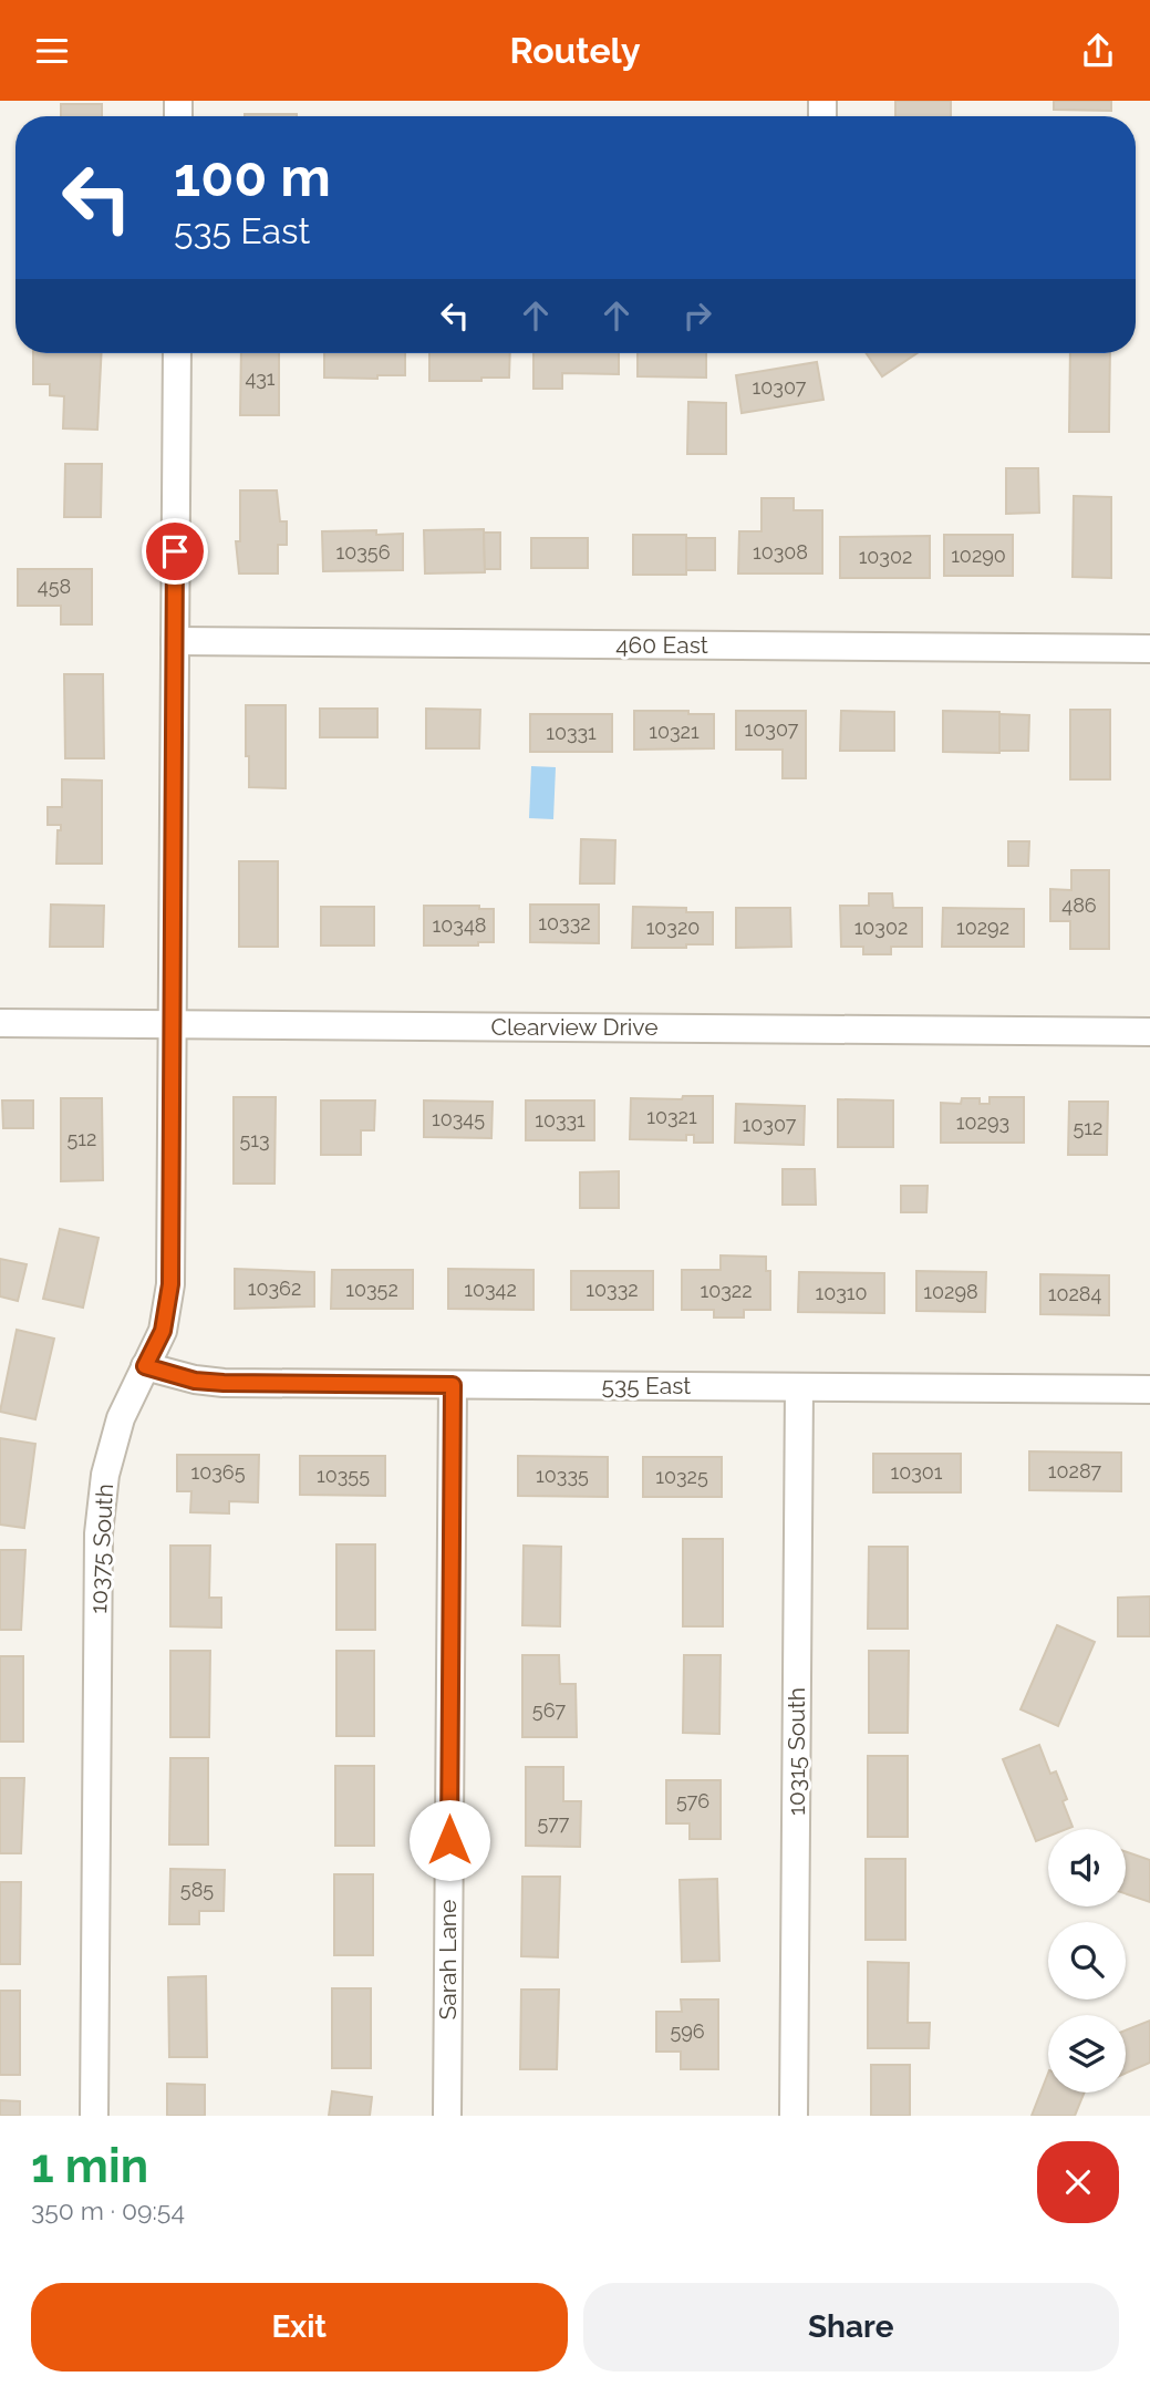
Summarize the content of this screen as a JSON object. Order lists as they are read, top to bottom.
{
  "streets": {
    "street": [
      "460 East",
      "Clearview Drive",
      "535 East",
      "10375 South",
      "10315 South",
      "Sarah Lane"
    ]
  },
  "crossings": [
    ["460 East", "10375 South"],
    ["Clearview Drive", "10375 South"],
    ["535 East", "10375 South"],
    ["535 East", "10315 South"],
    ["535 East", "Sarah Lane"]
  ],
  "house_numbers": [
    "431",
    "10307",
    "10356",
    "10308",
    "10290",
    "10302",
    "458",
    "10307",
    "10321",
    "10331",
    "486",
    "10332",
    "10348",
    "10320",
    "10302",
    "10292",
    "10321",
    "10345",
    "10331",
    "10293",
    "10307",
    "512",
    "512",
    "513",
    "10362",
    "10352",
    "10342",
    "10332",
    "10322",
    "10298",
    "10310",
    "10284",
    "10287",
    "10365",
    "10301",
    "10355",
    "10335",
    "10325",
    "567",
    "576",
    "577",
    "585",
    "596"
  ],
  "page": {
    "header": "Routely",
    "turn": ["100 m", "535 East"],
    "heading": ["1 min", "350 m · 09:54"],
    "buttons": ["Exit", "Share"]
  }
}
